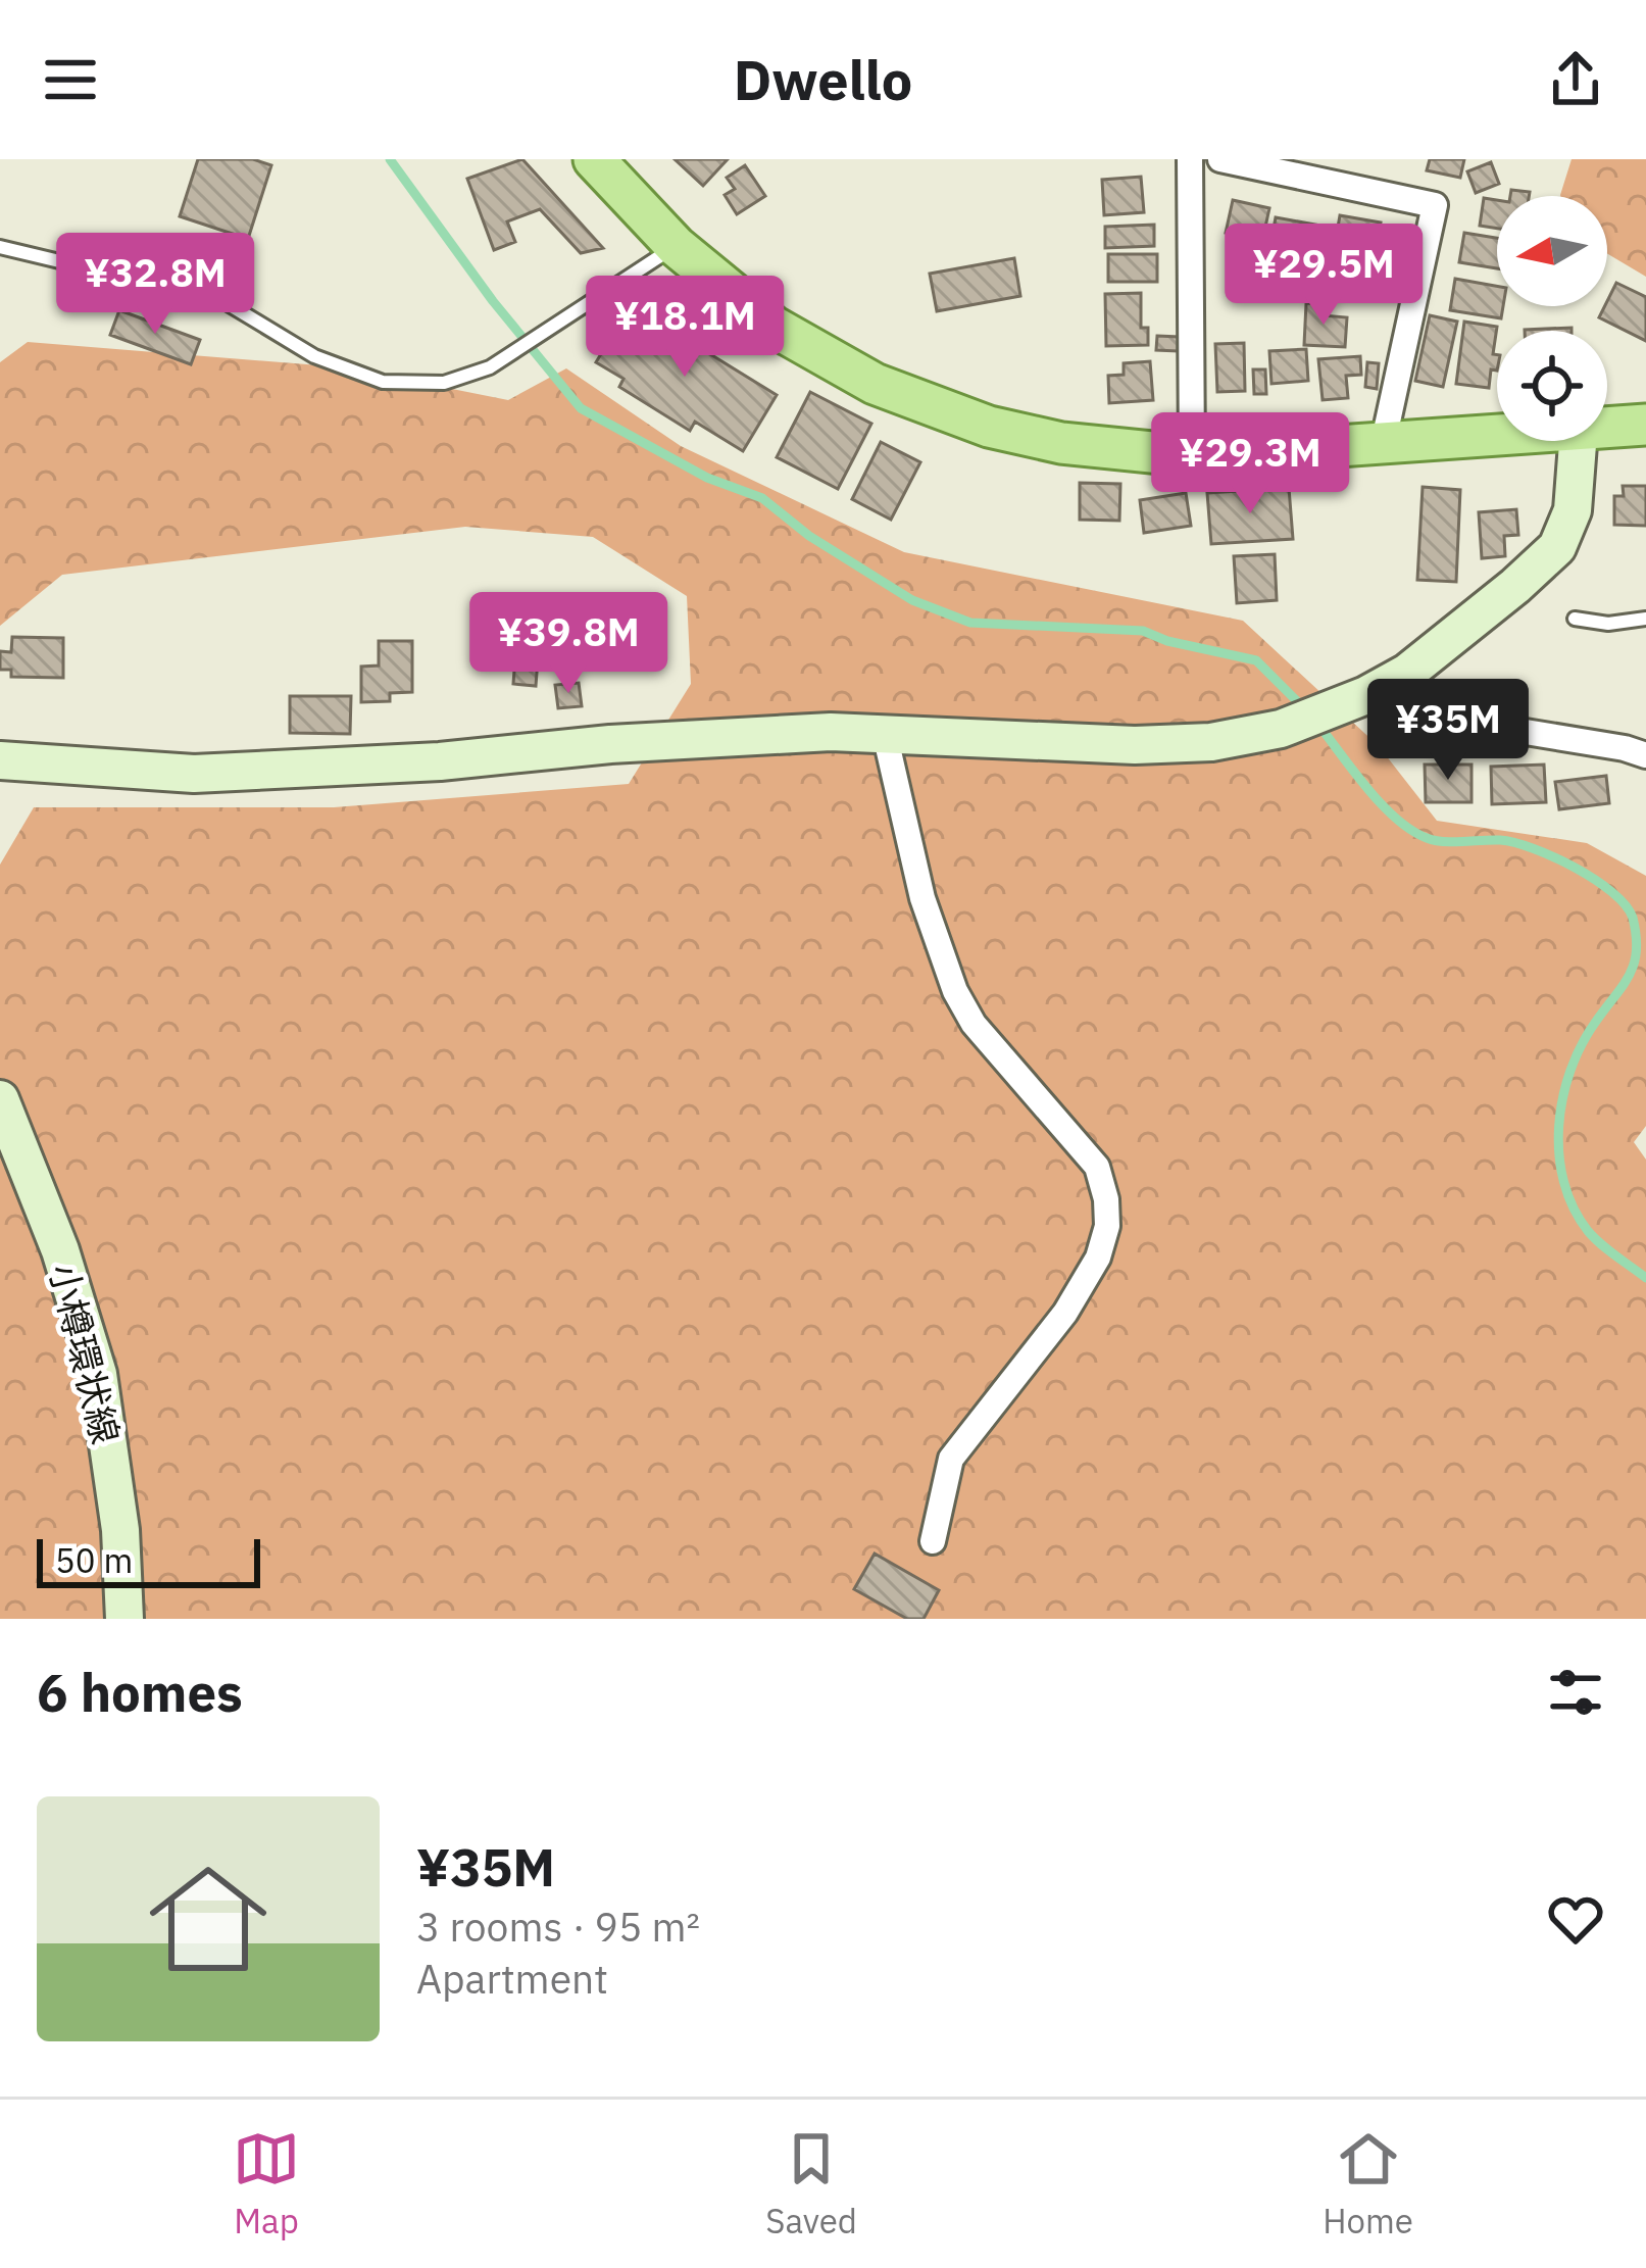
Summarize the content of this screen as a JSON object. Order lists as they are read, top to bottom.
{
  "streets": {
    "street": ["小樽環状線"]
  },
  "scale_bar": "50 m",
  "north": "left",
  "page": {
    "header": "Dwello",
    "price": [
      "¥29.5M",
      "¥32.8M",
      "¥18.1M",
      "¥29.3M",
      "¥39.8M",
      "¥35M"
    ],
    "scale": "50 m",
    "heading": "6 homes",
    "list": [
      {
        "name": "¥35M",
        "note": "3 rooms · 95 m² · Apartment"
      }
    ],
    "tabs": ["Map", "Saved", "Home"]
  }
}
